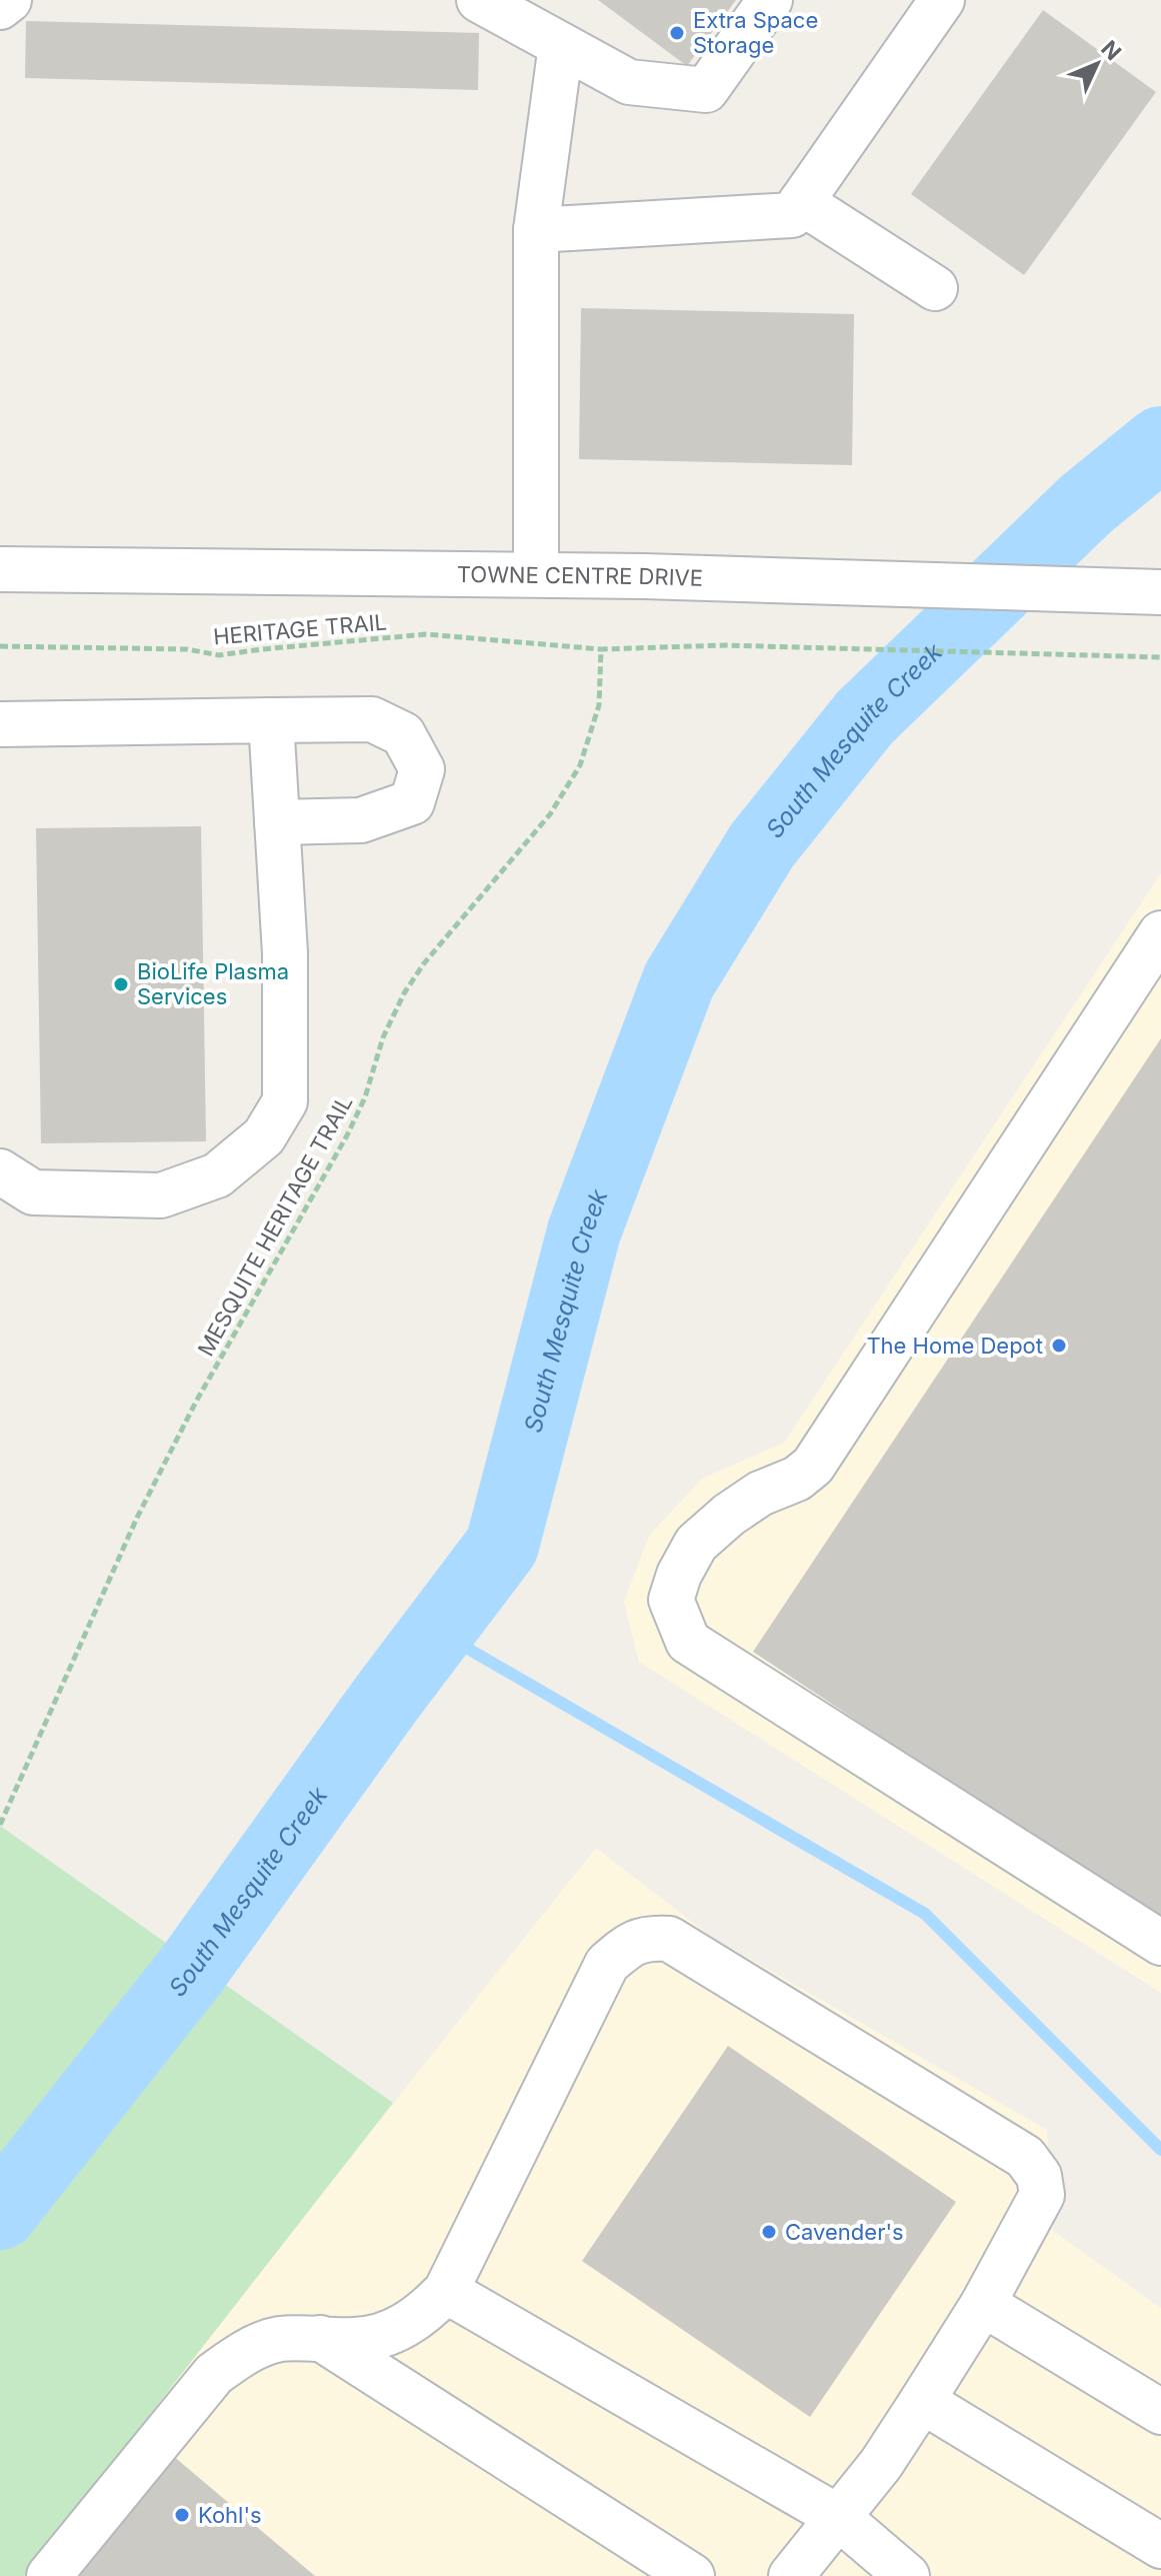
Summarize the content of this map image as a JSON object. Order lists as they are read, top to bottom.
{
  "streets": {
    "street": ["TOWNE CENTRE DRIVE"],
    "path": ["HERITAGE TRAIL", "MESQUITE HERITAGE TRAIL"]
  },
  "crossings": [
    ["HERITAGE TRAIL", "MESQUITE HERITAGE TRAIL"]
  ],
  "water": ["South Mesquite Creek"],
  "places": [
    "Extra Space Storage",
    "BioLife Plasma Services",
    "The Home Depot",
    "Cavender's",
    "Kohl's"
  ],
  "north": "top right"
}
